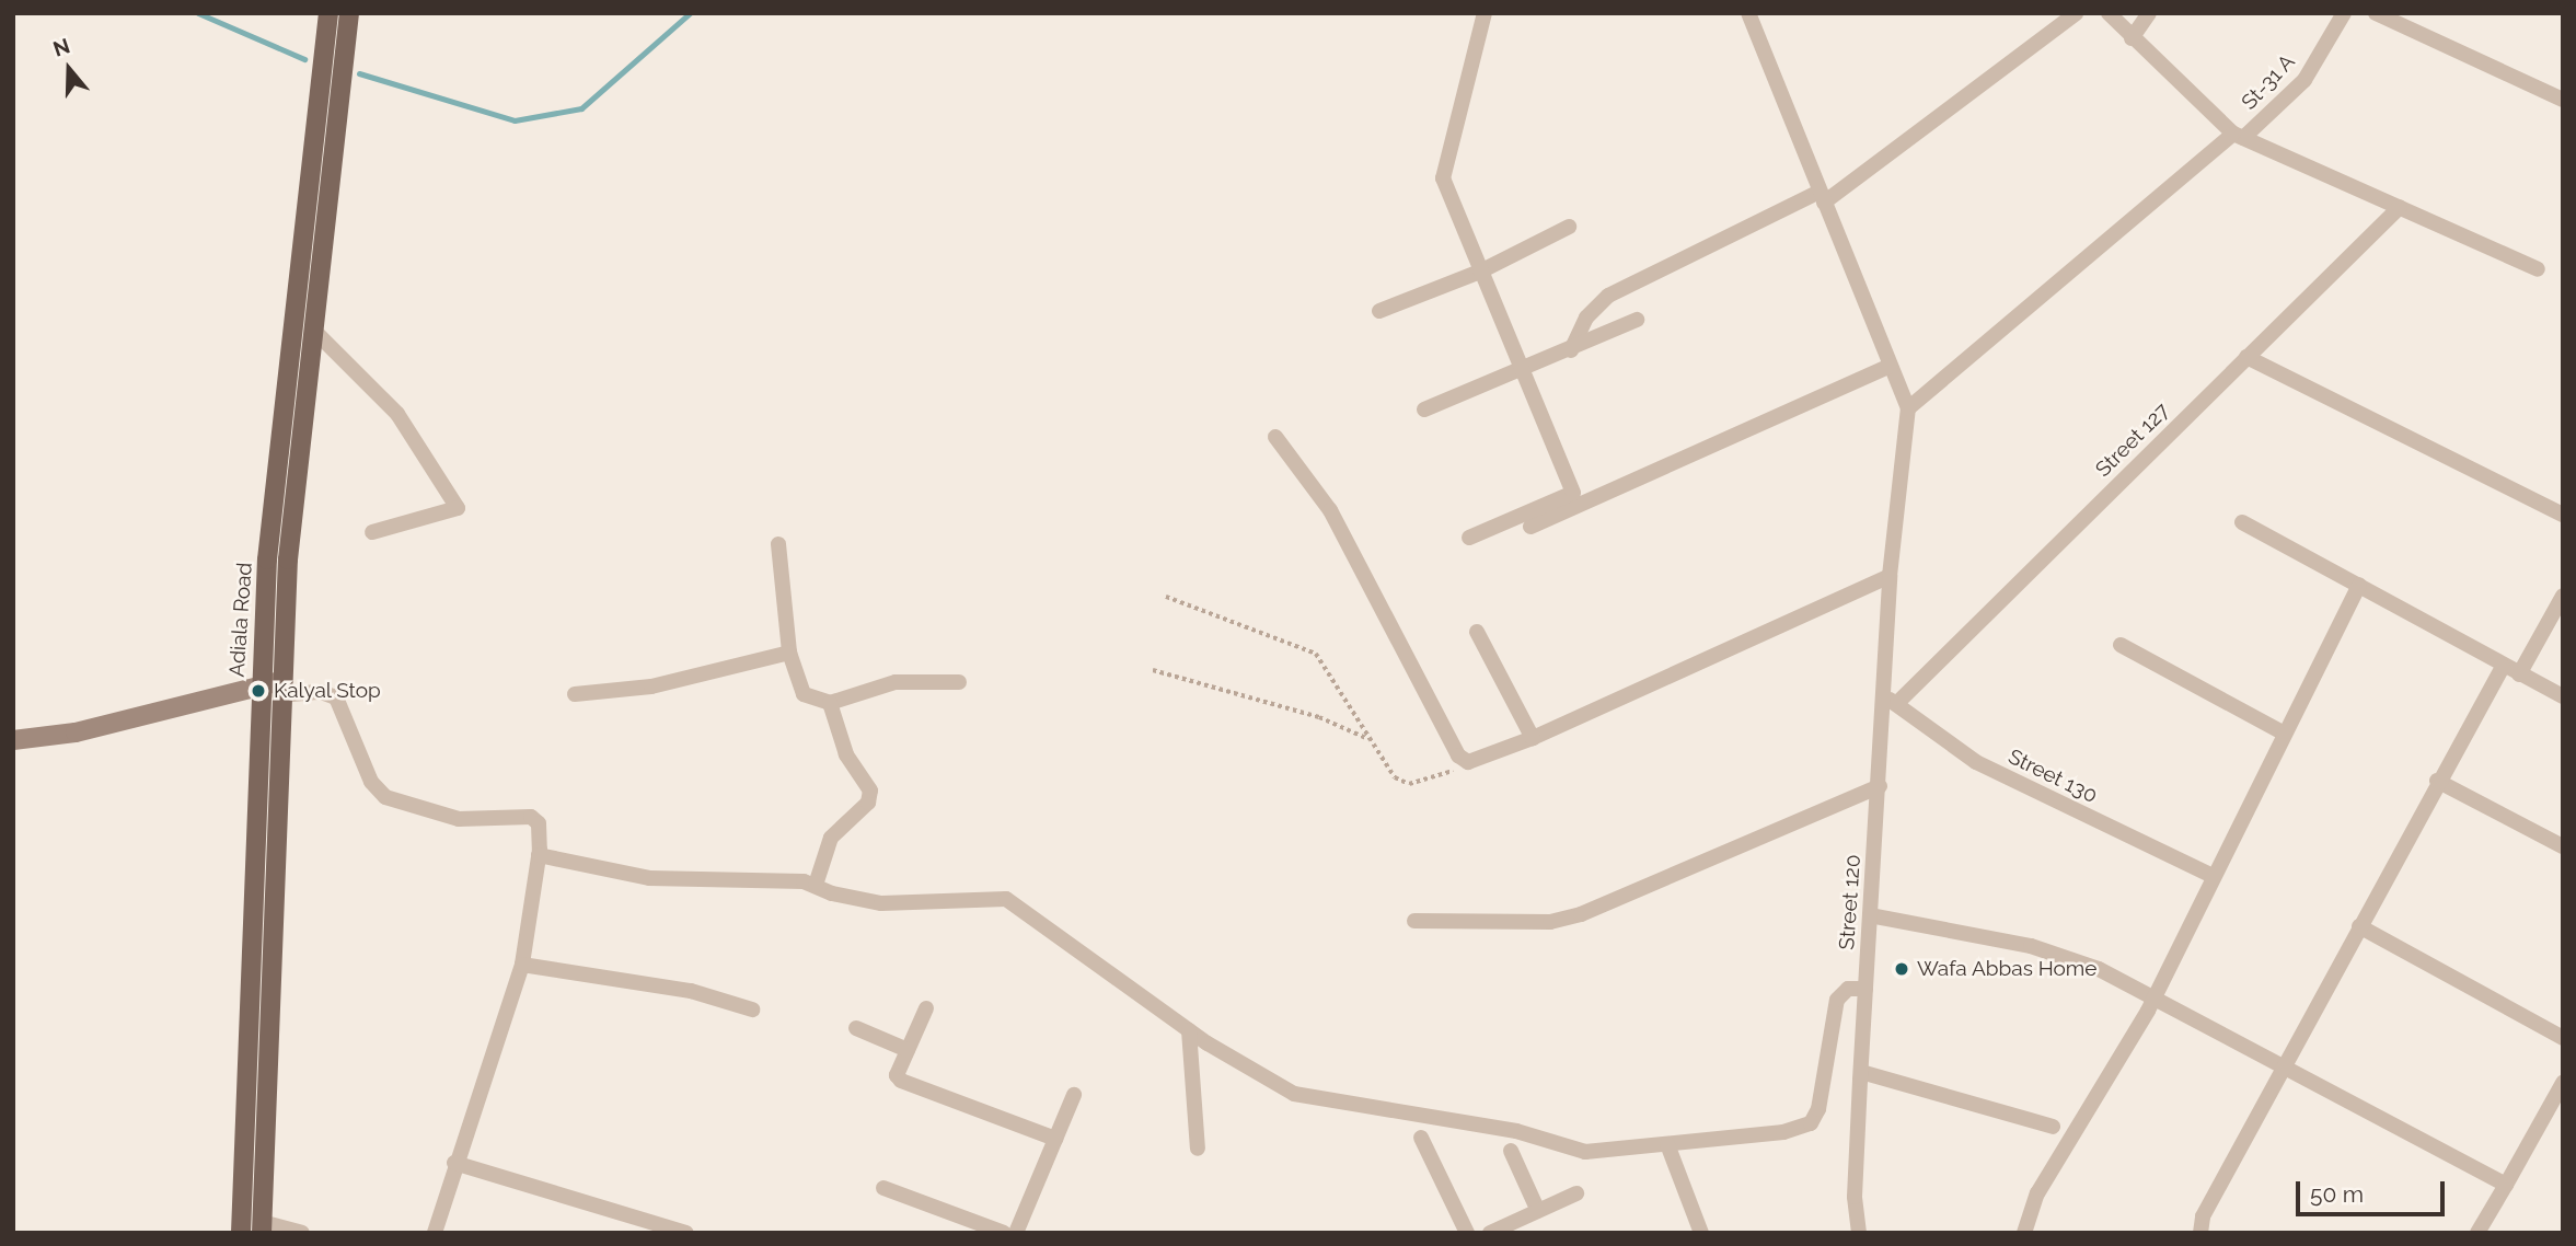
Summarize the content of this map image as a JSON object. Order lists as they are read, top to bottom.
{
  "streets": {
    "main road": ["Adiala Road"],
    "street": [
      "St-31 A",
      "Street 127",
      "Street 130",
      "Street 120"
    ]
  },
  "crossings": [
    ["St-31 A", "Street 120"],
    ["Street 127", "Street 130"],
    ["Street 127", "Street 120"],
    ["Street 130", "Street 120"]
  ],
  "places": ["Kalyal Stop", "Wafa Abbas Home"],
  "scale_bar": "50 m",
  "north": "top"
}
